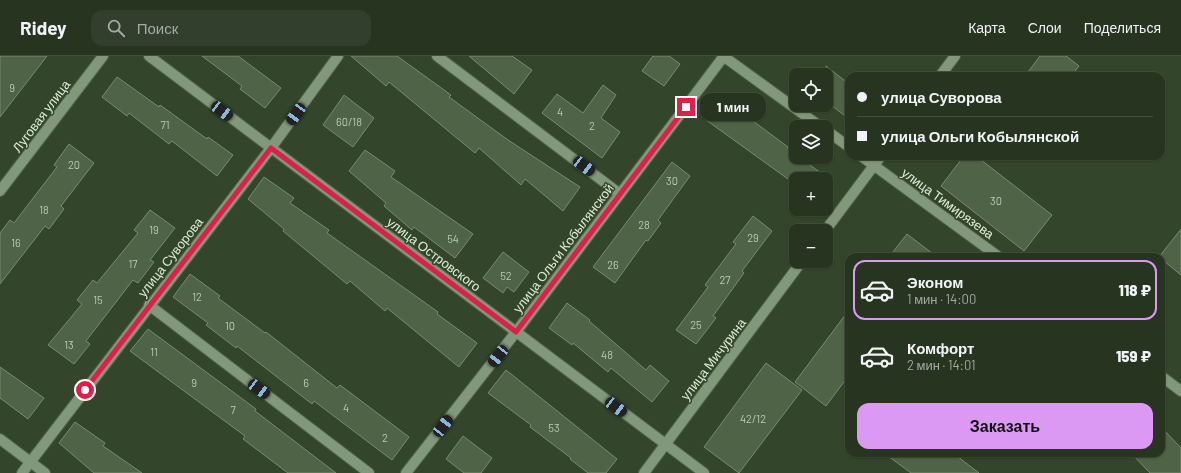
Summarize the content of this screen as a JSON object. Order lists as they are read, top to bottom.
{
  "streets": {
    "street": [
      "Луговая улица",
      "улица Тимирязева",
      "улица Ольги Кобылянской",
      "улица Островского",
      "улица Суворова",
      "улица Мичурина"
    ]
  },
  "crossings": [
    ["улица Ольги Кобылянской", "улица Островского"],
    ["улица Островского", "улица Суворова"],
    ["улица Островского", "улица Мичурина"]
  ],
  "house_numbers": [
    "9",
    "4",
    "60/18",
    "71",
    "2",
    "20",
    "30",
    "30",
    "18",
    "28",
    "19",
    "29",
    "54",
    "16",
    "17",
    "26",
    "52",
    "27",
    "12",
    "15",
    "25",
    "10",
    "13",
    "11",
    "48",
    "9",
    "6",
    "4",
    "7",
    "42/12",
    "53",
    "2"
  ],
  "page": {
    "header": "Ridey",
    "search": "Поиск",
    "nav": ["Карта", "Слои", "Поделиться"],
    "map_buttons": ["+", "−"],
    "banner": ["улица Суворова", "улица Ольги Кобылянской"],
    "bubble": "1 мин",
    "list": [
      {
        "name": "Эконом",
        "note": "1 мин · 14:00",
        "value": "118 ₽"
      },
      {
        "name": "Комфорт",
        "note": "2 мин · 14:01",
        "value": "159 ₽"
      }
    ],
    "buttons": "Заказать"
  }
}
